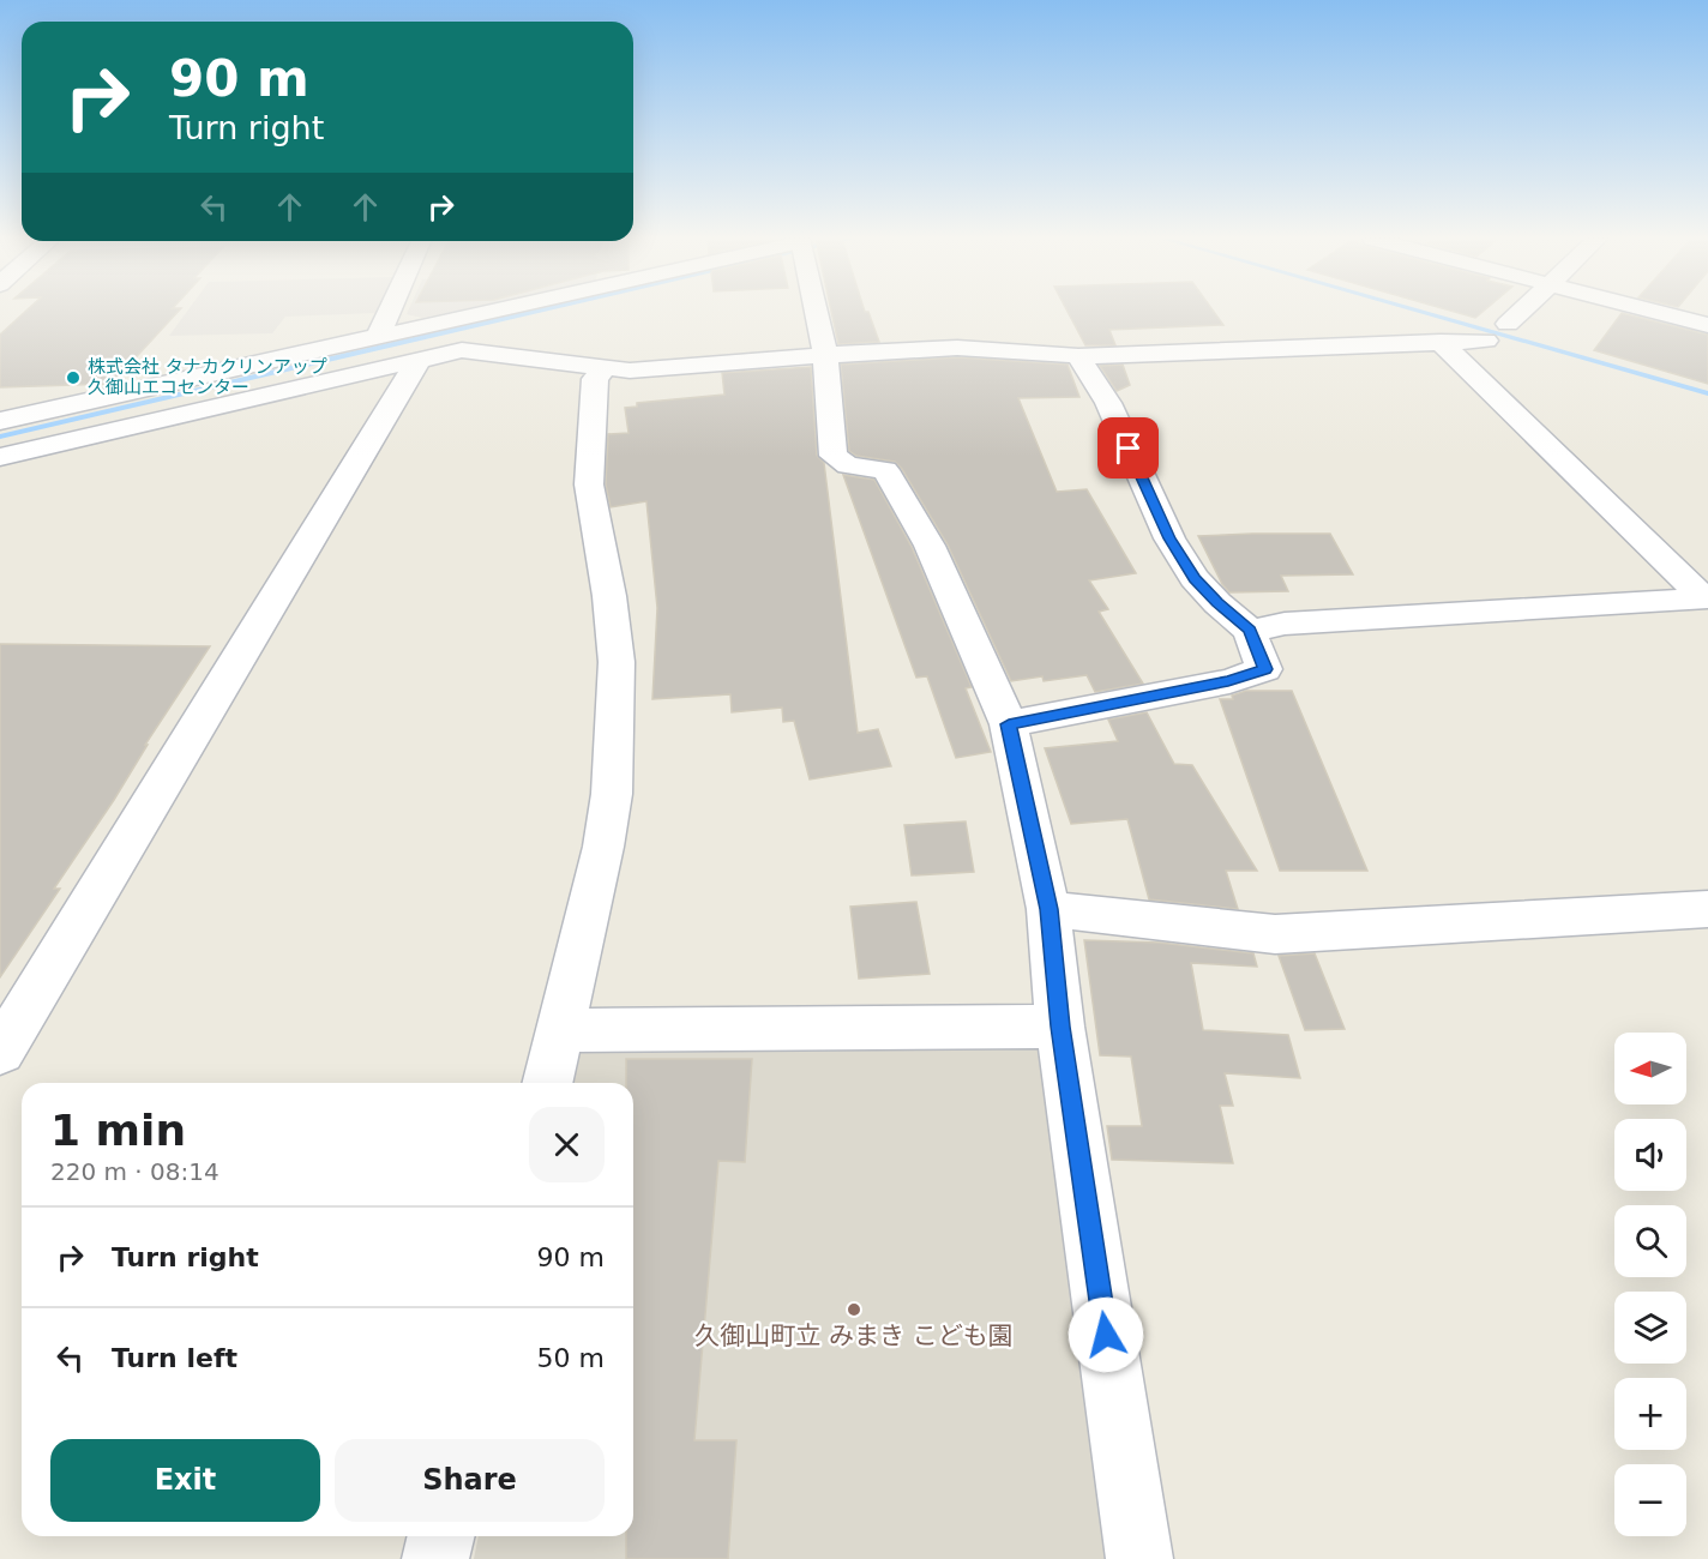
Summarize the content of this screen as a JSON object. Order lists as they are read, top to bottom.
{
  "places": ["株式会社 タナカクリンアップ 久御山エコセンター", "久御山町立 みまき こども園"],
  "north": "left",
  "page": {
    "turn": ["90 m", "Turn right"],
    "map_buttons": ["+", "−"],
    "heading": ["1 min", "220 m · 08:14"],
    "list": [
      {
        "name": "Turn right",
        "value": "90 m"
      },
      {
        "name": "Turn left",
        "value": "50 m"
      }
    ],
    "buttons": ["Exit", "Share"]
  }
}
